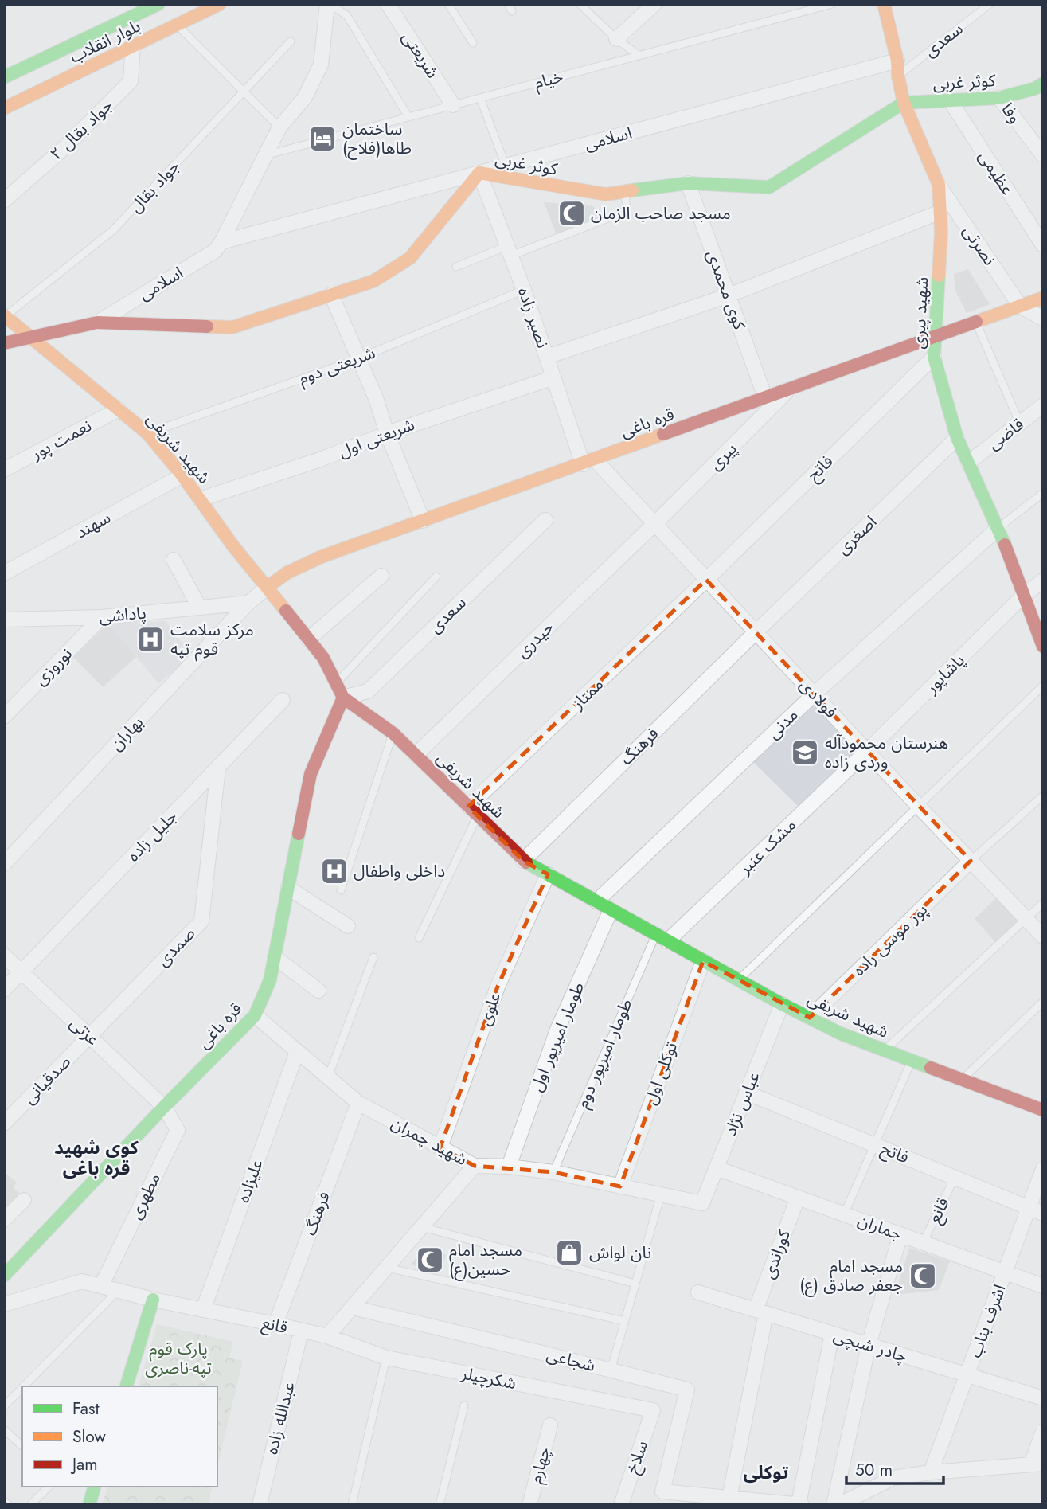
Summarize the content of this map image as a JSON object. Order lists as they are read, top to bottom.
{
  "streets": {
    "street": [
      "سعدی",
      "بلوار انقلاب",
      "شریعتی",
      "کوثر غربی",
      "وفا",
      "جواد بقال ۲",
      "اسلامی",
      "عظیمی",
      "نصرتی",
      "کوی محمدی",
      "شهید پیری",
      "نصیر زاده",
      "قره باغی",
      "قاضی",
      "شریعتی اول",
      "نعمت پور",
      "شهید شریفى",
      "پیری",
      "فاتح",
      "سهند",
      "اصغری",
      "پاداشی",
      "حیدری",
      "نوروزی",
      "پاشاپور",
      "ممتاز",
      "فولادی",
      "مدنی",
      "بهاران",
      "فرهنگ",
      "جلیل زاده",
      "مشک عنبر",
      "پور موسی زاده",
      "صمدی",
      "علوی",
      "عزتی",
      "طومار امیرپور اول",
      "توکلی اول",
      "صدقیانی",
      "عباس نژاد",
      "شهید چمران",
      "علیزاده",
      "مطهری",
      "قانع",
      "جماران",
      "کوراندی",
      "اشرف بناب",
      "چادر شبچی",
      "شجاعی",
      "شکرچیلر",
      "عبدالله زاده",
      "سلاخ",
      "چهارم"
    ],
    "lane": [
      "خیام",
      "جواد بقال",
      "شریعتی دوم",
      "طومار امیرپور دوم"
    ]
  },
  "crossings": [
    ["سعدی", "شهید پیری"],
    ["سعدی", "قره باغی"],
    ["سعدی", "شهید شریفى"],
    ["بلوار انقلاب", "جواد بقال ۲"],
    ["شریعتی", "خیام"],
    ["خیام", "اسلامی"],
    ["کوثر غربی", "وفا"],
    ["کوثر غربی", "اسلامی"],
    ["کوثر غربی", "عظیمی"],
    ["کوثر غربی", "کوی محمدی"],
    ["کوثر غربی", "شهید پیری"],
    ["کوثر غربی", "نصیر زاده"],
    ["کوثر غربی", "شهید شریفى"],
    ["اسلامی", "شهید پیری"],
    ["اسلامی", "نصیر زاده"],
    ["جواد بقال", "شهید شریفى"],
    ["نصرتی", "شهید پیری"],
    ["نصرتی", "قره باغی"],
    ["کوی محمدی", "قره باغی"],
    ["شهید پیری", "قره باغی"],
    ["شهید پیری", "قاضی"],
    ["شهید پیری", "فاتح"],
    ["شهید پیری", "اصغری"],
    ["شهید پیری", "پاشاپور"],
    ["شهید پیری", "مدنی"],
    ["نصیر زاده", "شریعتی دوم"],
    ["نصیر زاده", "قره باغی"],
    ["نصیر زاده", "شریعتی اول"],
    ["نصیر زاده", "فولادی"],
    ["شریعتی دوم", "شهید شریفى"],
    ["قره باغی", "شهید شریفى"],
    ["قره باغی", "پیری"],
    ["قره باغی", "فولادی"],
    ["قره باغی", "عزتی"],
    ["قره باغی", "شهید چمران"],
    ["قره باغی", "مطهری"],
    ["شریعتی اول", "شهید شریفى"],
    ["نعمت پور", "شهید شریفى"],
    ["شهید شریفى", "سهند"],
    ["شهید شریفى", "حیدری"],
    ["شهید شریفى", "ممتاز"],
    ["شهید شریفى", "مدنی"],
    ["شهید شریفى", "فرهنگ"],
    ["شهید شریفى", "مشک عنبر"],
    ["شهید شریفى", "پور موسی زاده"],
    ["شهید شریفى", "علوی"],
    ["شهید شریفى", "طومار امیرپور اول"],
    ["شهید شریفى", "طومار امیرپور دوم"],
    ["شهید شریفى", "توکلی اول"],
    ["شهید شریفى", "عباس نژاد"],
    ["پیری", "حیدری"],
    ["پیری", "فولادی"],
    ["فاتح", "ممتاز"],
    ["فاتح", "فولادی"],
    ["فاتح", "عباس نژاد"],
    ["فاتح", "قانع"],
    ["فاتح", "اشرف بناب"],
    ["اصغری", "فولادی"],
    ["اصغری", "فرهنگ"],
    ["پاداشی", "نوروزی"],
    ["پاداشی", "بهاران"],
    ["حیدری", "فولادی"],
    ["پاشاپور", "فولادی"],
    ["پاشاپور", "مشک عنبر"],
    ["ممتاز", "فولادی"],
    ["فولادی", "مدنی"],
    ["فولادی", "فرهنگ"],
    ["فولادی", "مشک عنبر"],
    ["فولادی", "پور موسی زاده"],
    ["فرهنگ", "شهید چمران"],
    ["فرهنگ", "قانع"],
    ["جلیل زاده", "صمدی"],
    ["جلیل زاده", "عزتی"],
    ["مشک عنبر", "طومار امیرپور دوم"],
    ["صمدی", "عزتی"],
    ["صمدی", "صدقیانی"],
    ["علوی", "شهید چمران"],
    ["عزتی", "صدقیانی"],
    ["عزتی", "مطهری"],
    ["طومار امیرپور اول", "شهید چمران"],
    ["طومار امیرپور دوم", "شهید چمران"],
    ["توکلی اول", "شهید چمران"],
    ["عباس نژاد", "شهید چمران"],
    ["عباس نژاد", "جماران"],
    ["شهید چمران", "علیزاده"],
    ["علیزاده", "قانع"],
    ["مطهری", "قانع"],
    ["قانع", "جماران"],
    ["قانع", "شکرچیلر"],
    ["قانع", "عبدالله زاده"],
    ["جماران", "کوراندی"],
    ["جماران", "اشرف بناب"],
    ["کوراندی", "چادر شبچی"],
    ["کوراندی", "شجاعی"],
    ["اشرف بناب", "چادر شبچی"],
    ["شکرچیلر", "سلاخ"]
  ],
  "districts": ["کوی شهید قره باغی", "توکلی"],
  "parks": ["پارک قوم تپه-ناصری"],
  "places": {
    "hotel": ["ساختمان طاها(فلاح)"],
    "mosque": ["مسجد صاحب الزمان", "مسجد امام حسین(ع)", "مسجد امام جعفر صادق (ع)"],
    "hospital": ["مرکز سلامت قوم تپه", "داخلی واطفال"],
    "school or university": ["هنرستان محمودآله وردی زاده"],
    "shop": ["نان لواش"]
  },
  "legend": ["Fast", "Slow", "Jam"],
  "scale_bar": "50 m"
}
